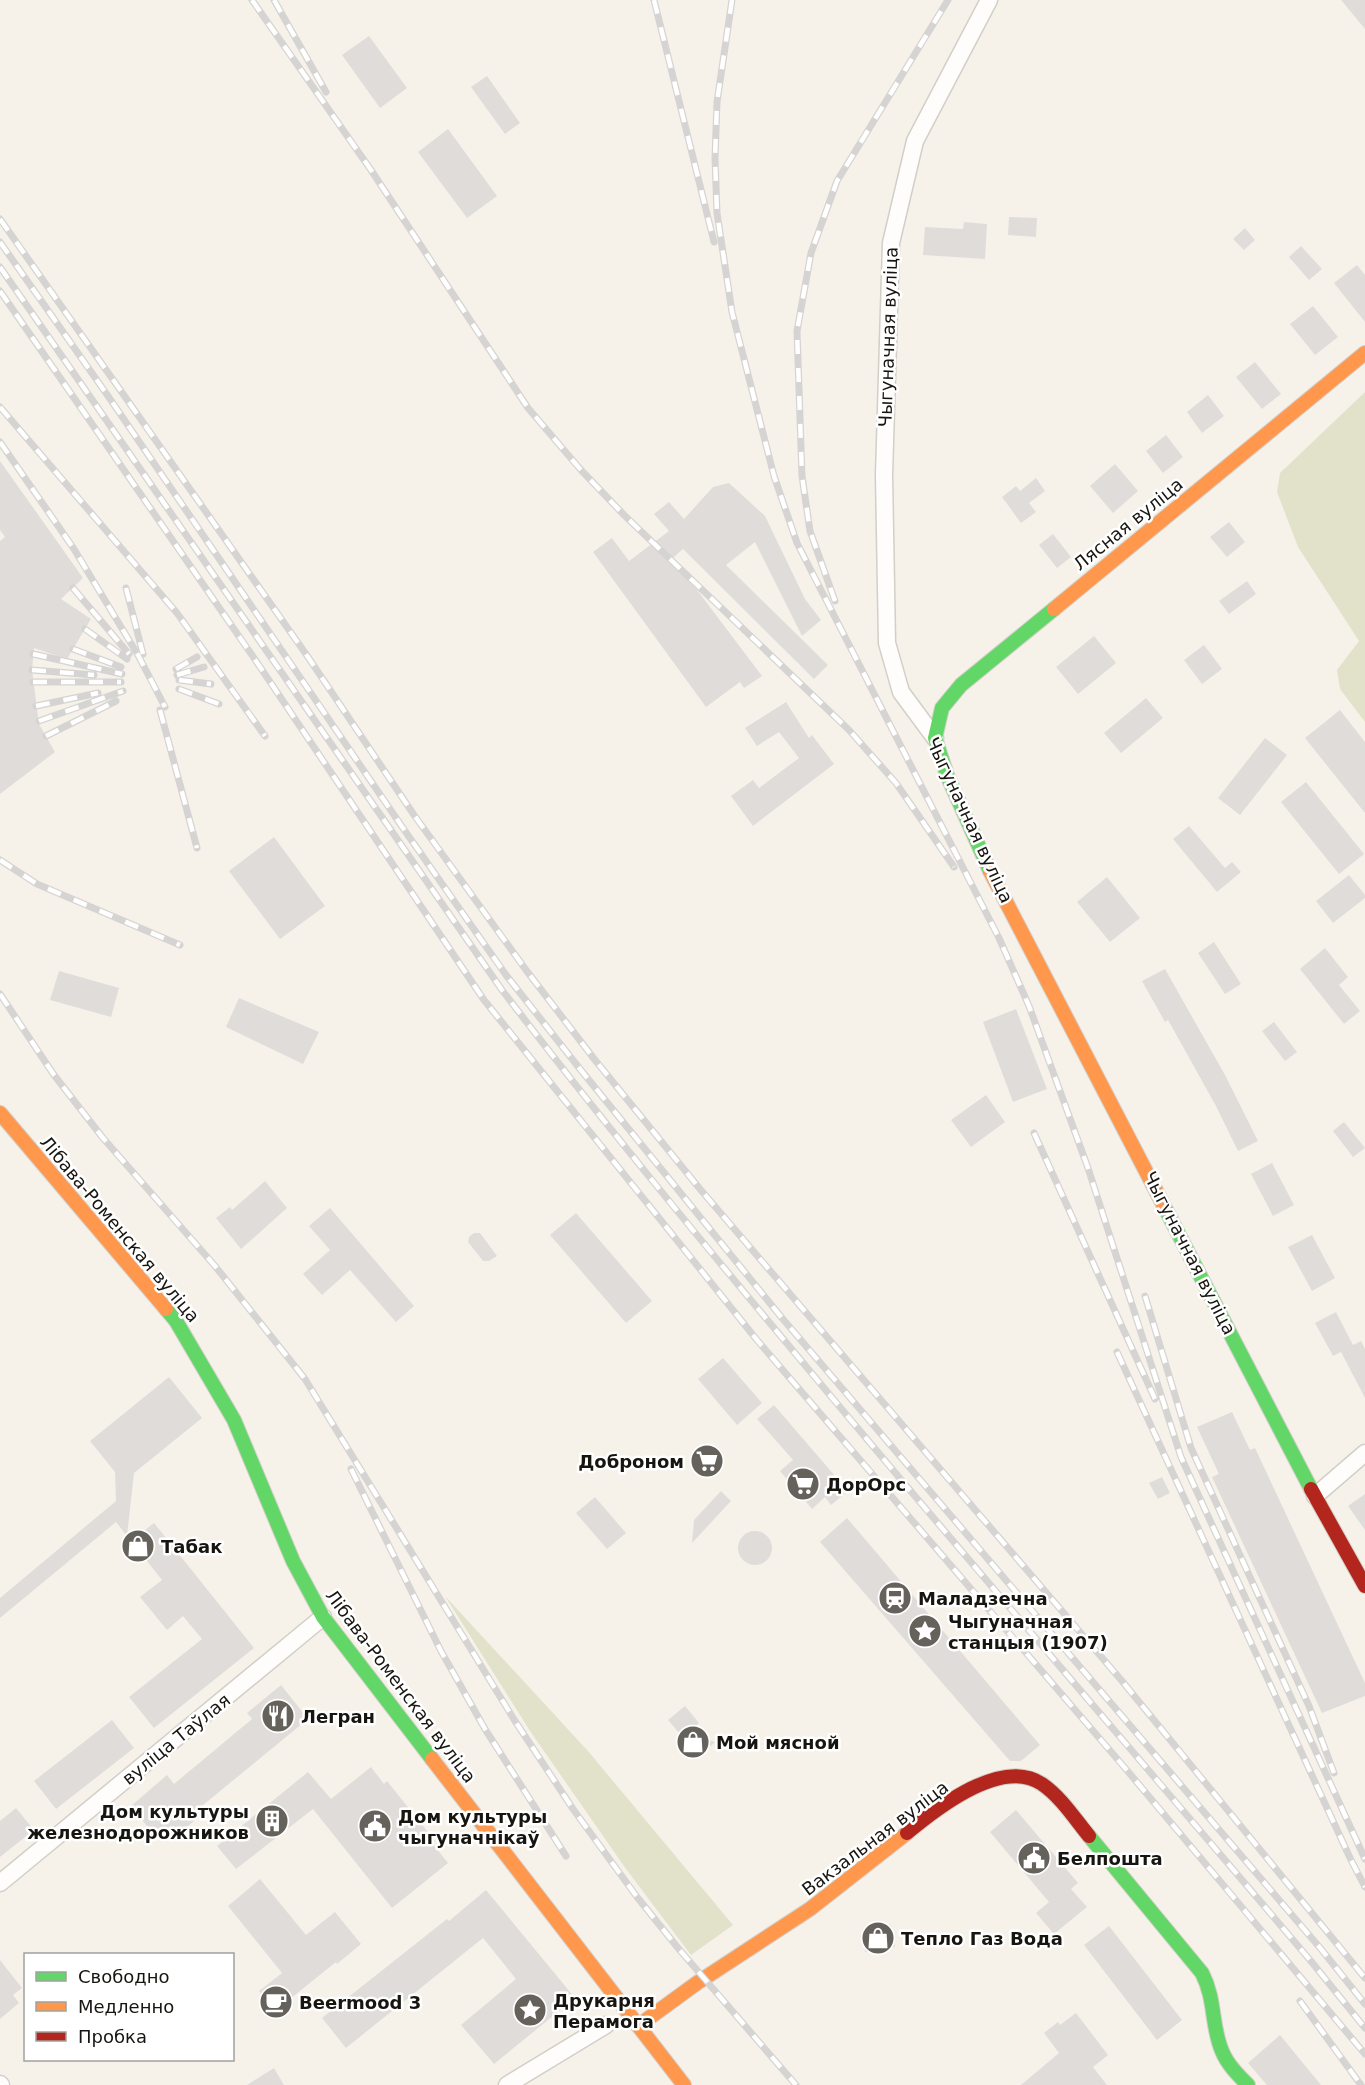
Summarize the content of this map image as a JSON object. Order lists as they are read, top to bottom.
{
  "streets": {
    "main road": [
      "Чыгуначная вуліца",
      "Лясная вуліца",
      "Лібава-Роменская вуліца",
      "Вакзальная вуліца"
    ],
    "street": ["вуліца Таўлая"]
  },
  "crossings": [
    ["Чыгуначная вуліца", "Лясная вуліца"],
    ["Лібава-Роменская вуліца", "вуліца Таўлая"],
    ["Лібава-Роменская вуліца", "Вакзальная вуліца"]
  ],
  "places": {
    "supermarket": ["Доброном", "ДорОрс"],
    "shop": ["Табак", "Мой мясной", "Тепло Газ Вода"],
    "station": ["Маладзечна"],
    "place": ["Чыгуначная станцыя (1907)", "Друкарня Перамога"],
    "restaurant": ["Легран"],
    "building": ["Дом культуры железнодорожников"],
    "public building": ["Дом культуры чыгуначнікаў", "Белпошта"],
    "cafe": ["Beermood 3"]
  },
  "legend": ["Свободно", "Медленно", "Пробка"]
}
